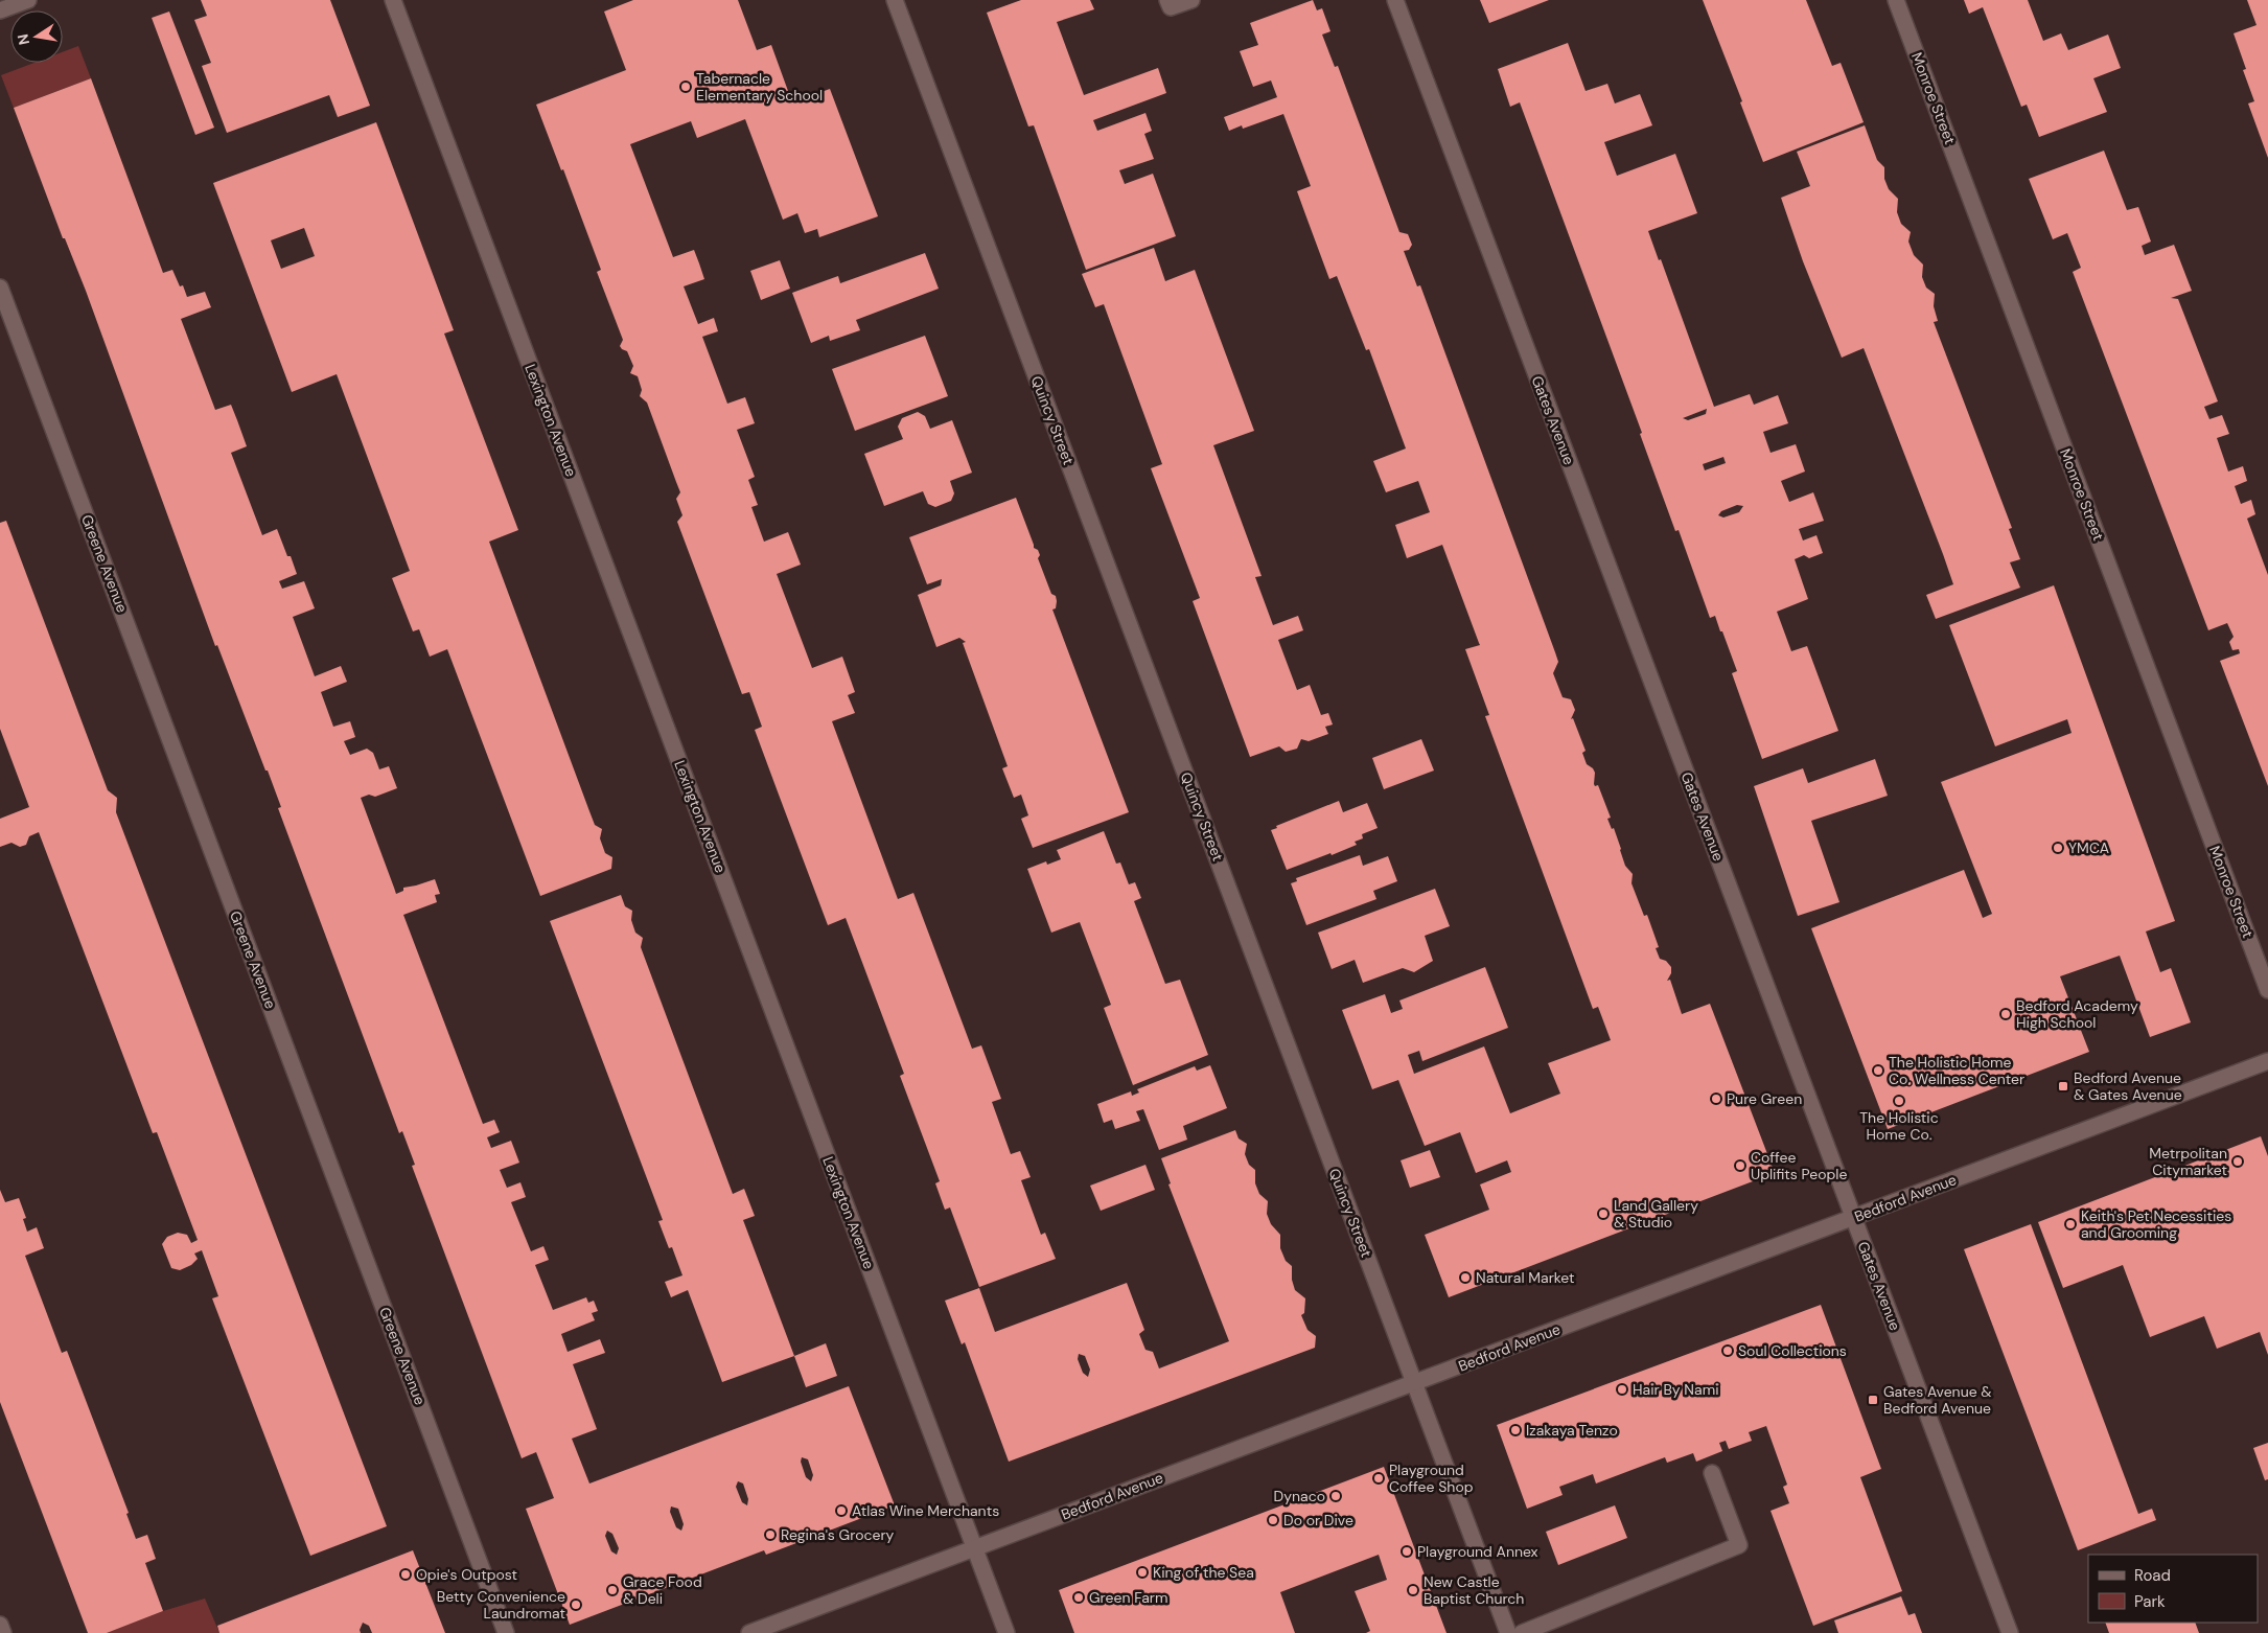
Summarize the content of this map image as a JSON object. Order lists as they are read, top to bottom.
{
  "streets": {
    "street": [
      "Monroe Street",
      "Lexington Avenue",
      "Quincy Street",
      "Gates Avenue",
      "Greene Avenue",
      "Bedford Avenue"
    ]
  },
  "crossings": [
    ["Lexington Avenue", "Bedford Avenue"],
    ["Quincy Street", "Bedford Avenue"],
    ["Gates Avenue", "Bedford Avenue"]
  ],
  "places": {
    "other": [
      "Tabernacle Elementary School",
      "YMCA",
      "Bedford Academy High School",
      "The Holistic Home Co. Wellness Center",
      "Pure Green",
      "The Holistic Home Co.",
      "Metrpolitan Citymarket",
      "Coffee Uplifits People",
      "Land Gallery & Studio",
      "Keith's Pet Necessities and Grooming",
      "Natural Market",
      "Soul Collections",
      "Hair By Nami",
      "Izakaya Tenzo",
      "Playground Coffee Shop",
      "Dynaco",
      "Atlas Wine Merchants",
      "Do or Dive",
      "Regina's Grocery",
      "Playground Annex",
      "King of the Sea",
      "Opie's Outpost",
      "Grace Food & Deli",
      "New Castle Baptist Church",
      "Green Farm",
      "Betty Convenience Laundromat"
    ],
    "transit": ["Bedford Avenue & Gates Avenue", "Gates Avenue & Bedford Avenue"]
  },
  "legend": ["Road", "Park"],
  "north": "left"
}
